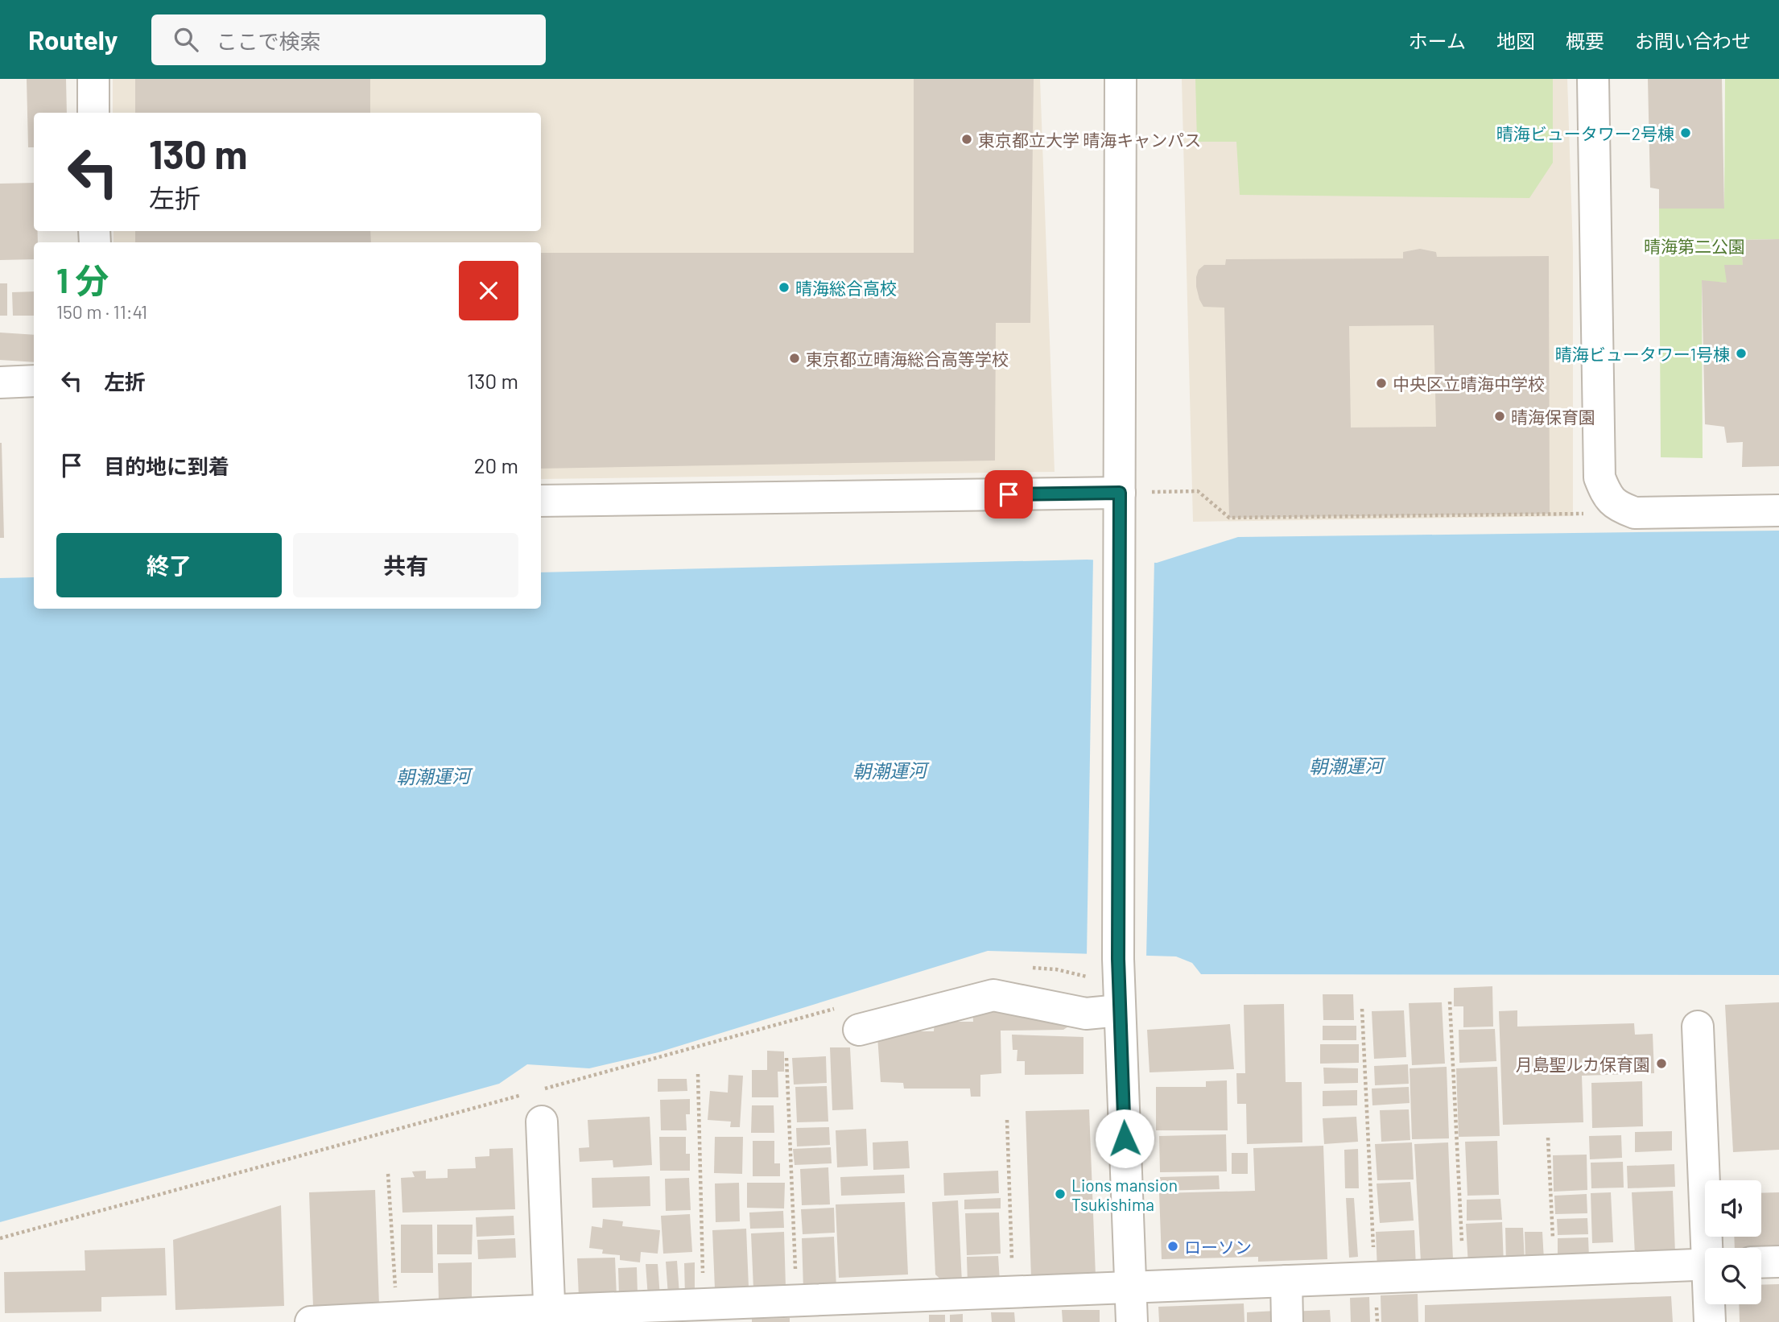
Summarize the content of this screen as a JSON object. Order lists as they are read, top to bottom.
{
  "water": ["朝潮運河"],
  "parks": ["晴海第二公園"],
  "places": [
    "晴海ビュータワー2号棟",
    "東京都立大学 晴海キャンパス",
    "晴海総合高校",
    "晴海ビュータワー1号棟",
    "東京都立晴海総合高等学校",
    "中央区立晴海中学校",
    "晴海保育園",
    "月島聖ルカ保育園",
    "Lions mansion Tsukishima",
    "ローソン"
  ],
  "page": {
    "header": "Routely",
    "search": "ここで検索",
    "nav": [
      "ホーム",
      "地図",
      "概要",
      "お問い合わせ"
    ],
    "turn": ["130 m", "左折"],
    "heading": ["1 分", "150 m · 11:41"],
    "list": [
      {
        "name": "左折",
        "value": "130 m"
      },
      {
        "name": "目的地に到着",
        "value": "20 m"
      }
    ],
    "buttons": ["終了", "共有"]
  }
}
